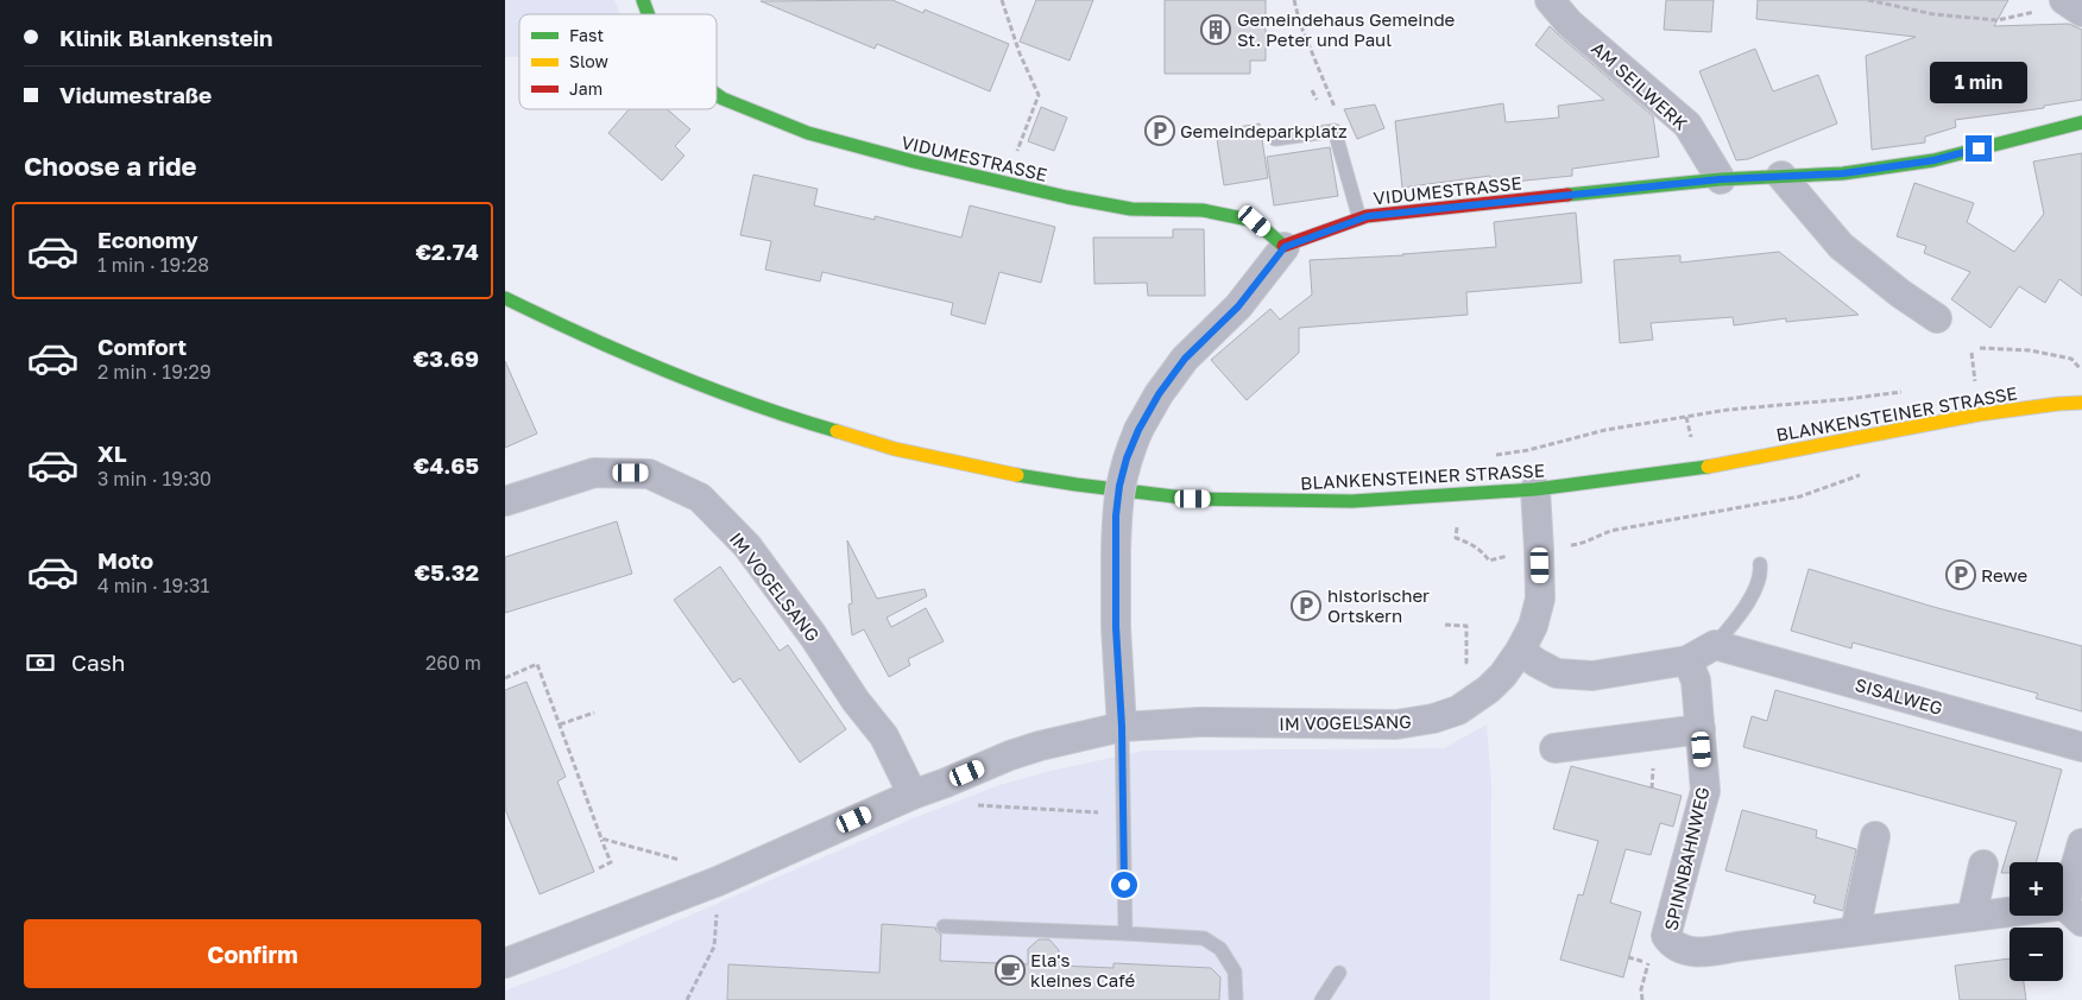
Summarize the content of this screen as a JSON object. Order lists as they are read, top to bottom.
{
  "streets": {
    "main road": ["VIDUMESTRASSE", "BLANKENSTEINER STRASSE"],
    "street": [
      "AM SEILWERK",
      "IM VOGELSANG",
      "SISALWEG",
      "SPINNBAHNWEG"
    ]
  },
  "crossings": [
    ["AM SEILWERK", "VIDUMESTRASSE"],
    ["BLANKENSTEINER STRASSE", "IM VOGELSANG"]
  ],
  "places": {
    "building": ["Gemeindehaus Gemeinde St. Peter und Paul"],
    "parking": ["Gemeindeparkplatz", "Rewe", "historischer Ortskern"],
    "cafe": ["Ela's kleines Café"]
  },
  "legend": ["Fast", "Slow", "Jam"],
  "page": {
    "banner": ["Klinik Blankenstein", "Vidumestraße"],
    "bubble": "1 min",
    "heading": "Choose a ride",
    "list": [
      {
        "name": "Economy",
        "note": "1 min · 19:28",
        "value": "€2.74"
      },
      {
        "name": "Comfort",
        "note": "2 min · 19:29",
        "value": "€3.69"
      },
      {
        "name": "XL",
        "note": "3 min · 19:30",
        "value": "€4.65"
      },
      {
        "name": "Moto",
        "note": "4 min · 19:31",
        "value": "€5.32"
      }
    ],
    "pay": ["Cash", "260 m"],
    "map_buttons": ["+", "−"],
    "buttons": "Confirm"
  }
}
